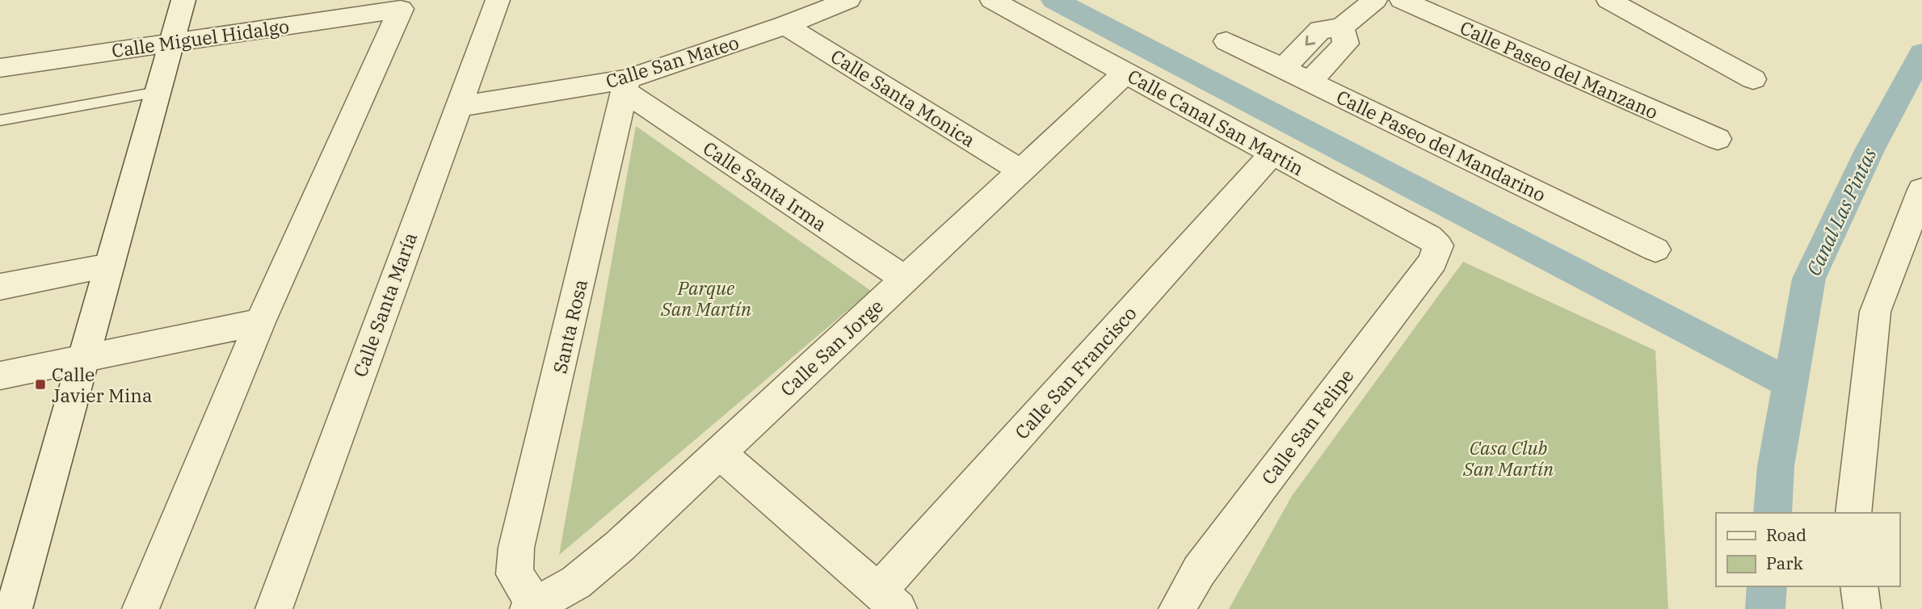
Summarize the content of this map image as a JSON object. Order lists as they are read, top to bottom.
{
  "streets": {
    "street": [
      "Calle Miguel Hidalgo",
      "Calle San Mateo",
      "Calle Paseo del Manzano",
      "Calle Santa Monica",
      "Calle Canal San Martin",
      "Calle Paseo del Mandarino",
      "Calle Santa Irma",
      "Calle Santa María",
      "Santa Rosa",
      "Calle San Jorge",
      "Calle San Francisco",
      "Calle San Felipe"
    ]
  },
  "crossings": [
    ["Calle San Mateo", "Calle Santa Monica"],
    ["Calle San Mateo", "Calle Santa Irma"],
    ["Calle San Mateo", "Calle Santa María"],
    ["Calle San Mateo", "Santa Rosa"],
    ["Calle Santa Monica", "Calle San Jorge"],
    ["Calle Canal San Martin", "Calle San Jorge"],
    ["Calle Canal San Martin", "Calle San Francisco"],
    ["Calle Canal San Martin", "Calle San Felipe"],
    ["Calle Santa Irma", "Santa Rosa"],
    ["Calle Santa Irma", "Calle San Jorge"],
    ["Santa Rosa", "Calle San Jorge"]
  ],
  "water": ["Canal Las Pintas"],
  "parks": ["Parque San Martín", "Casa Club San Martín"],
  "places": {
    "transit": ["Calle Javier Mina"]
  },
  "legend": ["Road", "Park"]
}
